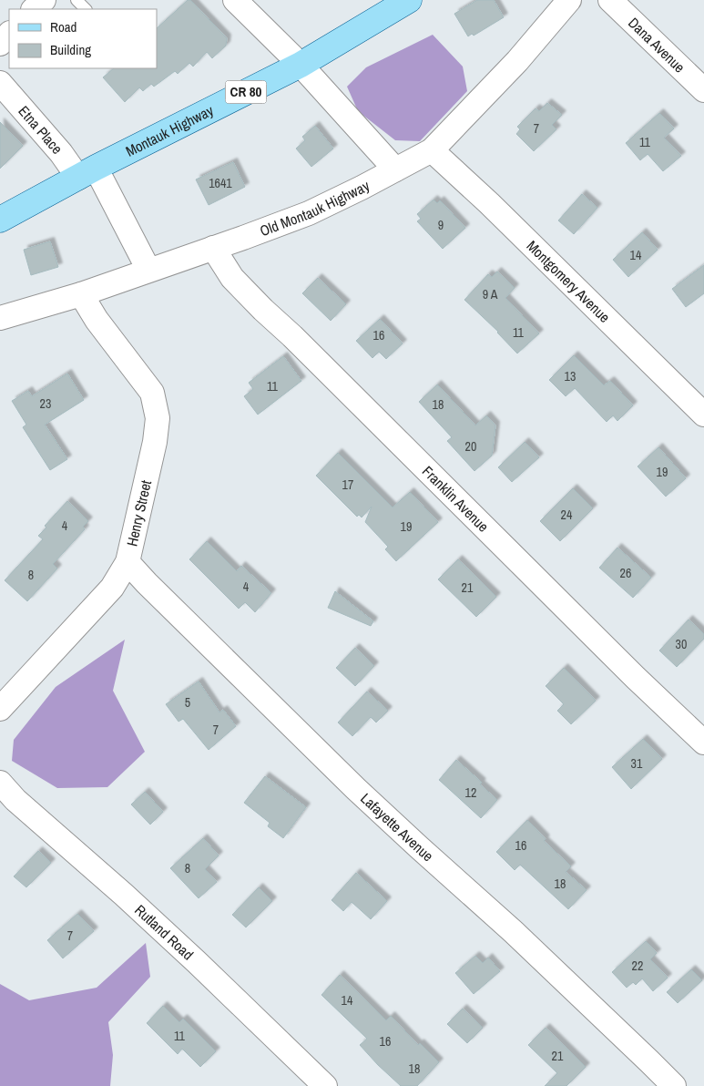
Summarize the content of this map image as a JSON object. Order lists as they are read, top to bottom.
{
  "streets": {
    "main road": ["CR 80", "Montauk Highway"],
    "street": [
      "Dana Avenue",
      "Etna Place",
      "Old Montauk Highway",
      "Montgomery Avenue",
      "Franklin Avenue",
      "Henry Street",
      "Lafayette Avenue",
      "Rutland Road"
    ]
  },
  "crossings": [
    ["Etna Place", "Montauk Highway"],
    ["Etna Place", "Old Montauk Highway"],
    ["Old Montauk Highway", "Montgomery Avenue"],
    ["Old Montauk Highway", "Franklin Avenue"],
    ["Old Montauk Highway", "Henry Street"],
    ["Henry Street", "Lafayette Avenue"]
  ],
  "house_numbers": [
    "7",
    "11",
    "1641",
    "9",
    "14",
    "9 A",
    "11",
    "16",
    "13",
    "11",
    "23",
    "18",
    "20",
    "19",
    "17",
    "24",
    "4",
    "19",
    "26",
    "8",
    "4",
    "21",
    "30",
    "5",
    "7",
    "31",
    "12",
    "16",
    "8",
    "18",
    "7",
    "22",
    "14",
    "11",
    "16",
    "21",
    "18"
  ],
  "legend": ["Road", "Building"]
}
